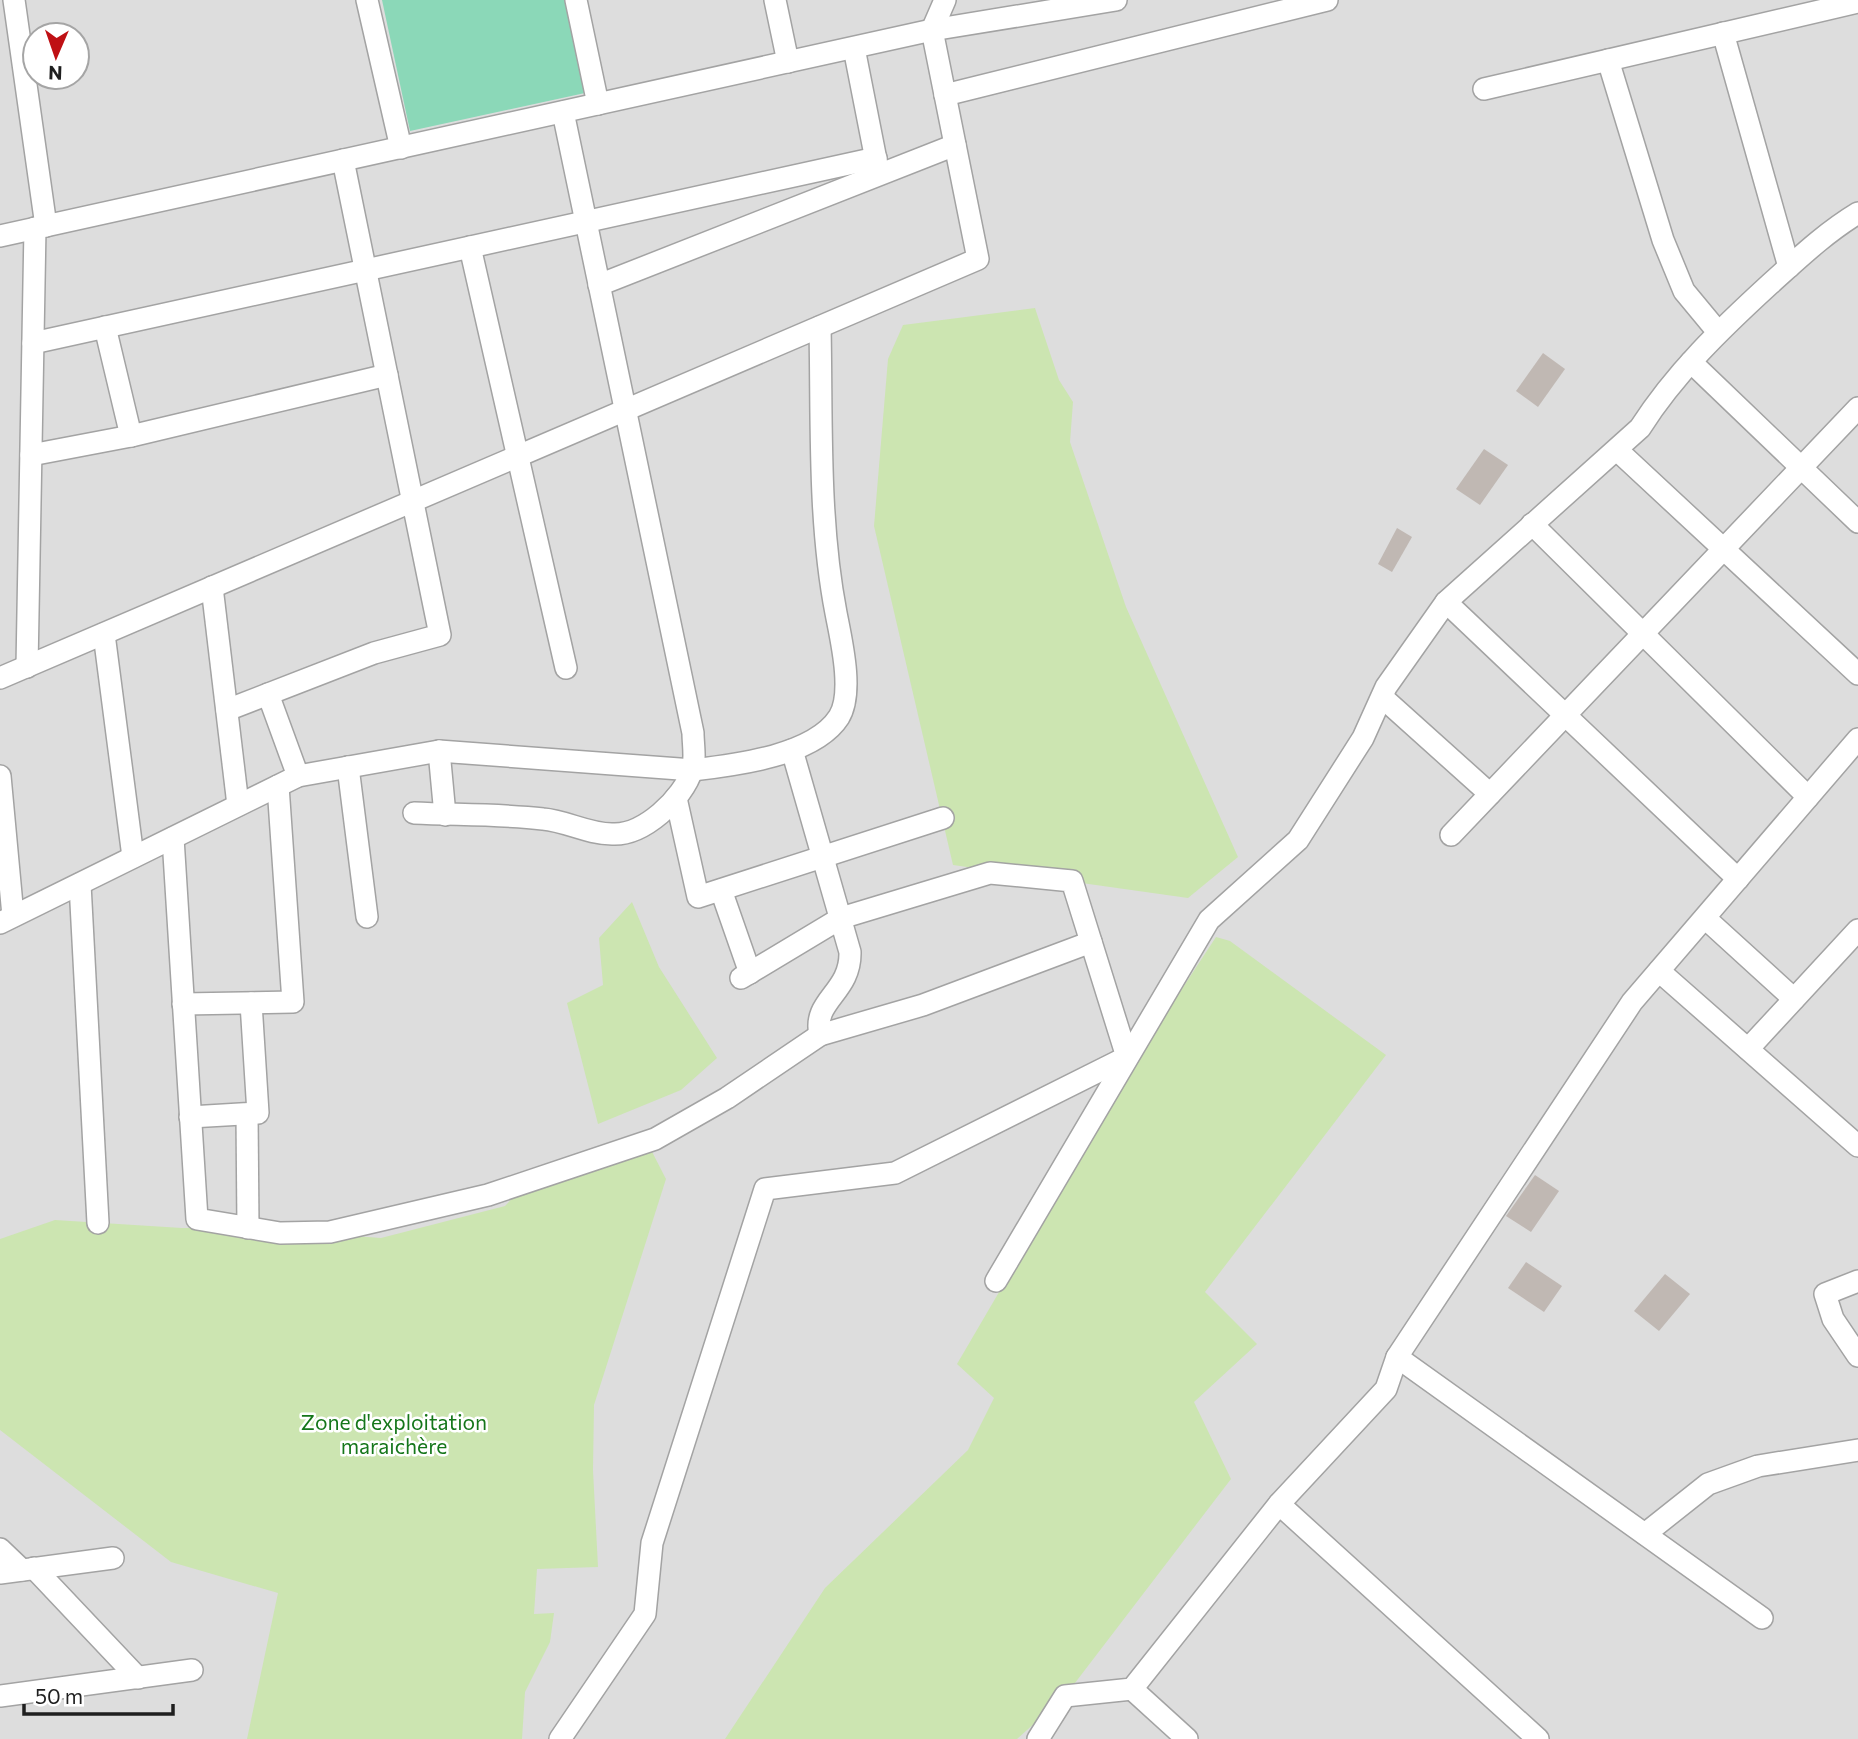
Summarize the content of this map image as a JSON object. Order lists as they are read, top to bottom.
{
  "parks": ["Zone d'exploitation maraichère"],
  "scale_bar": "50 m",
  "north": "bottom"
}
